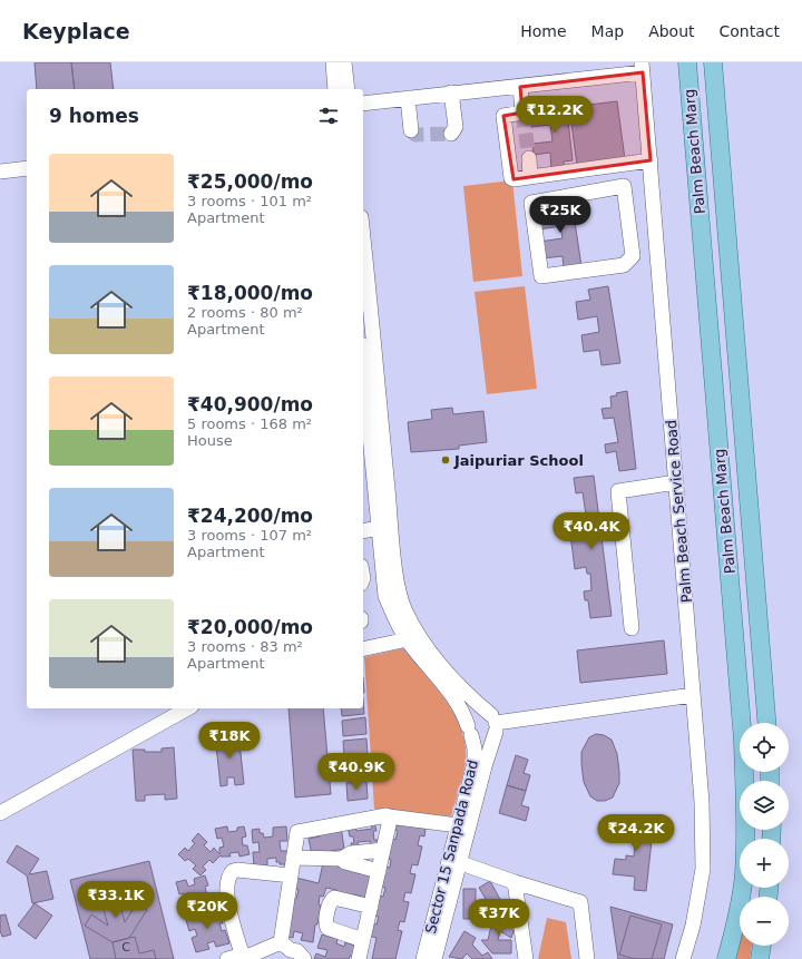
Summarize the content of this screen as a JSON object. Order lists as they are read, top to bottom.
{
  "streets": {
    "main road": ["Palm Beach Marg"],
    "street": ["Palm Beach Service Road", "Sector 15 Sanpada Road"]
  },
  "places": ["Jaipuriar School"],
  "house_numbers": ["C"],
  "page": {
    "header": "Keyplace",
    "nav": [
      "Home",
      "Map",
      "About",
      "Contact"
    ],
    "heading": "9 homes",
    "price": [
      "₹12.2K",
      "₹25K",
      "₹40.4K",
      "₹18K",
      "₹40.9K",
      "₹24.2K",
      "₹33.1K",
      "₹20K",
      "₹37K"
    ],
    "list": [
      {
        "name": "₹25,000/mo",
        "note": "3 rooms · 101 m² · Apartment"
      },
      {
        "name": "₹18,000/mo",
        "note": "2 rooms · 80 m² · Apartment"
      },
      {
        "name": "₹40,900/mo",
        "note": "5 rooms · 168 m² · House"
      },
      {
        "name": "₹24,200/mo",
        "note": "3 rooms · 107 m² · Apartment"
      },
      {
        "name": "₹20,000/mo",
        "note": "3 rooms · 83 m² · Apartment"
      }
    ],
    "map_buttons": ["+", "−"]
  }
}
